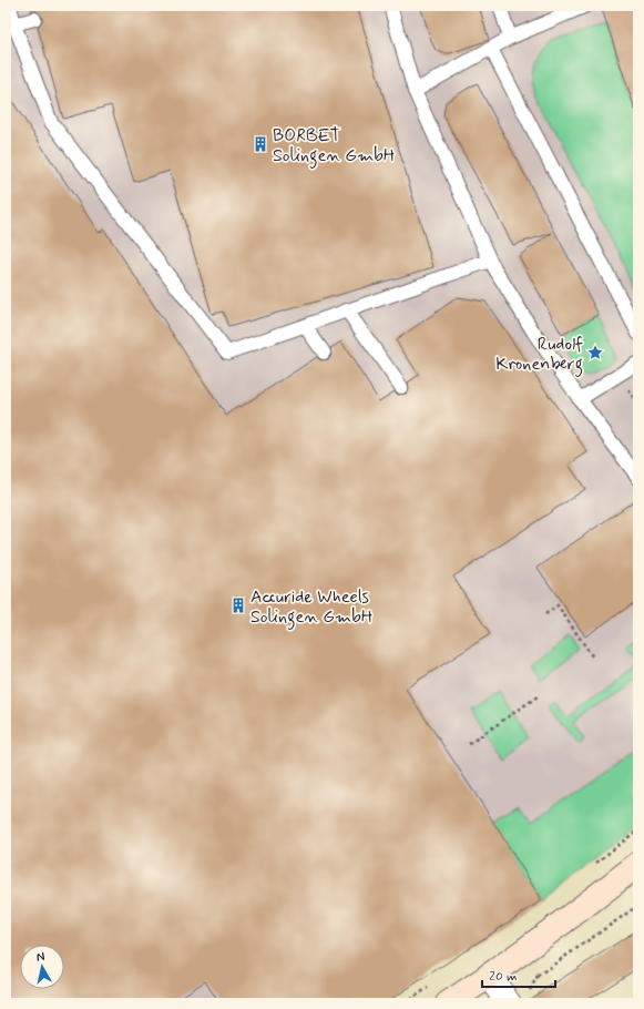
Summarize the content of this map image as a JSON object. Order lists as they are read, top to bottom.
{
  "places": {
    "building": ["BORBET Solingen GmbH", "Accuride Wheels Solingen GmbH"],
    "place": ["Rudolf Kronenberg"]
  },
  "scale_bar": "20 m",
  "north": "top"
}
